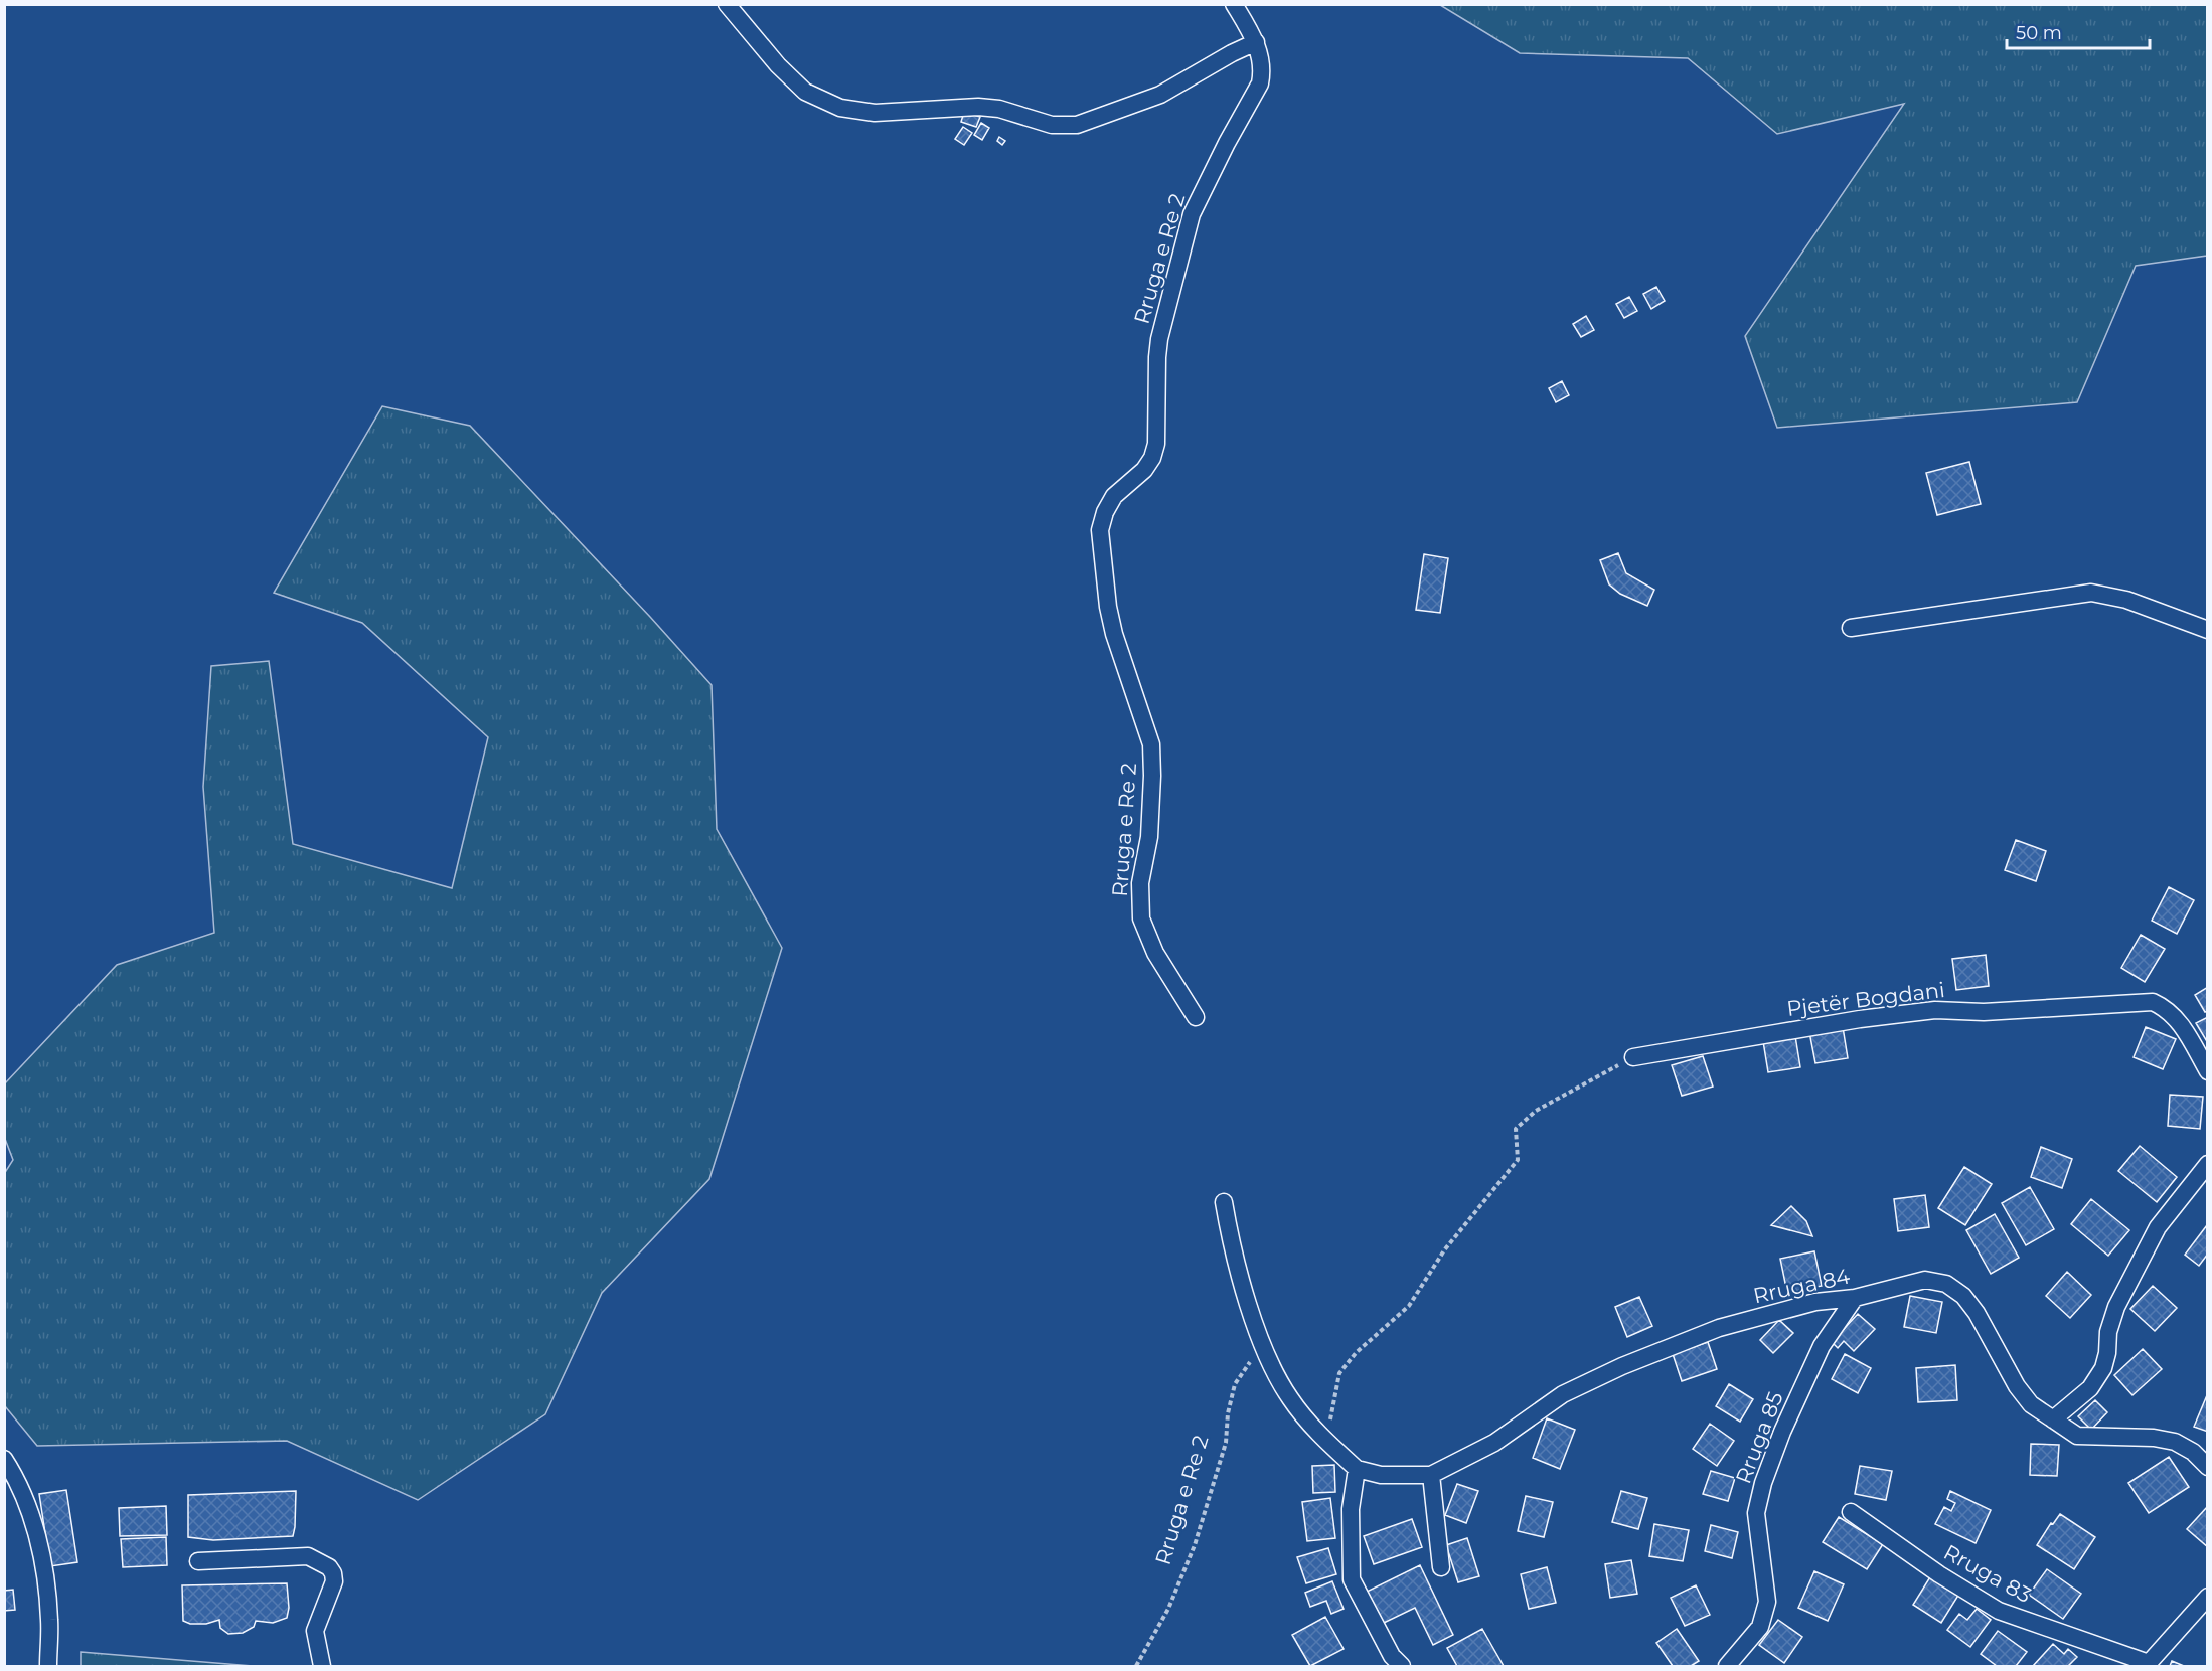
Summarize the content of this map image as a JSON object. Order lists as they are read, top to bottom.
{
  "streets": {
    "street": [
      "Rruga e Re 2",
      "Pjetër Bogdani",
      "Rruga 84",
      "Rruga 85",
      "Rruga 83"
    ]
  },
  "crossings": [
    ["Rruga 84", "Rruga 85"]
  ],
  "scale_bar": "50 m"
}
